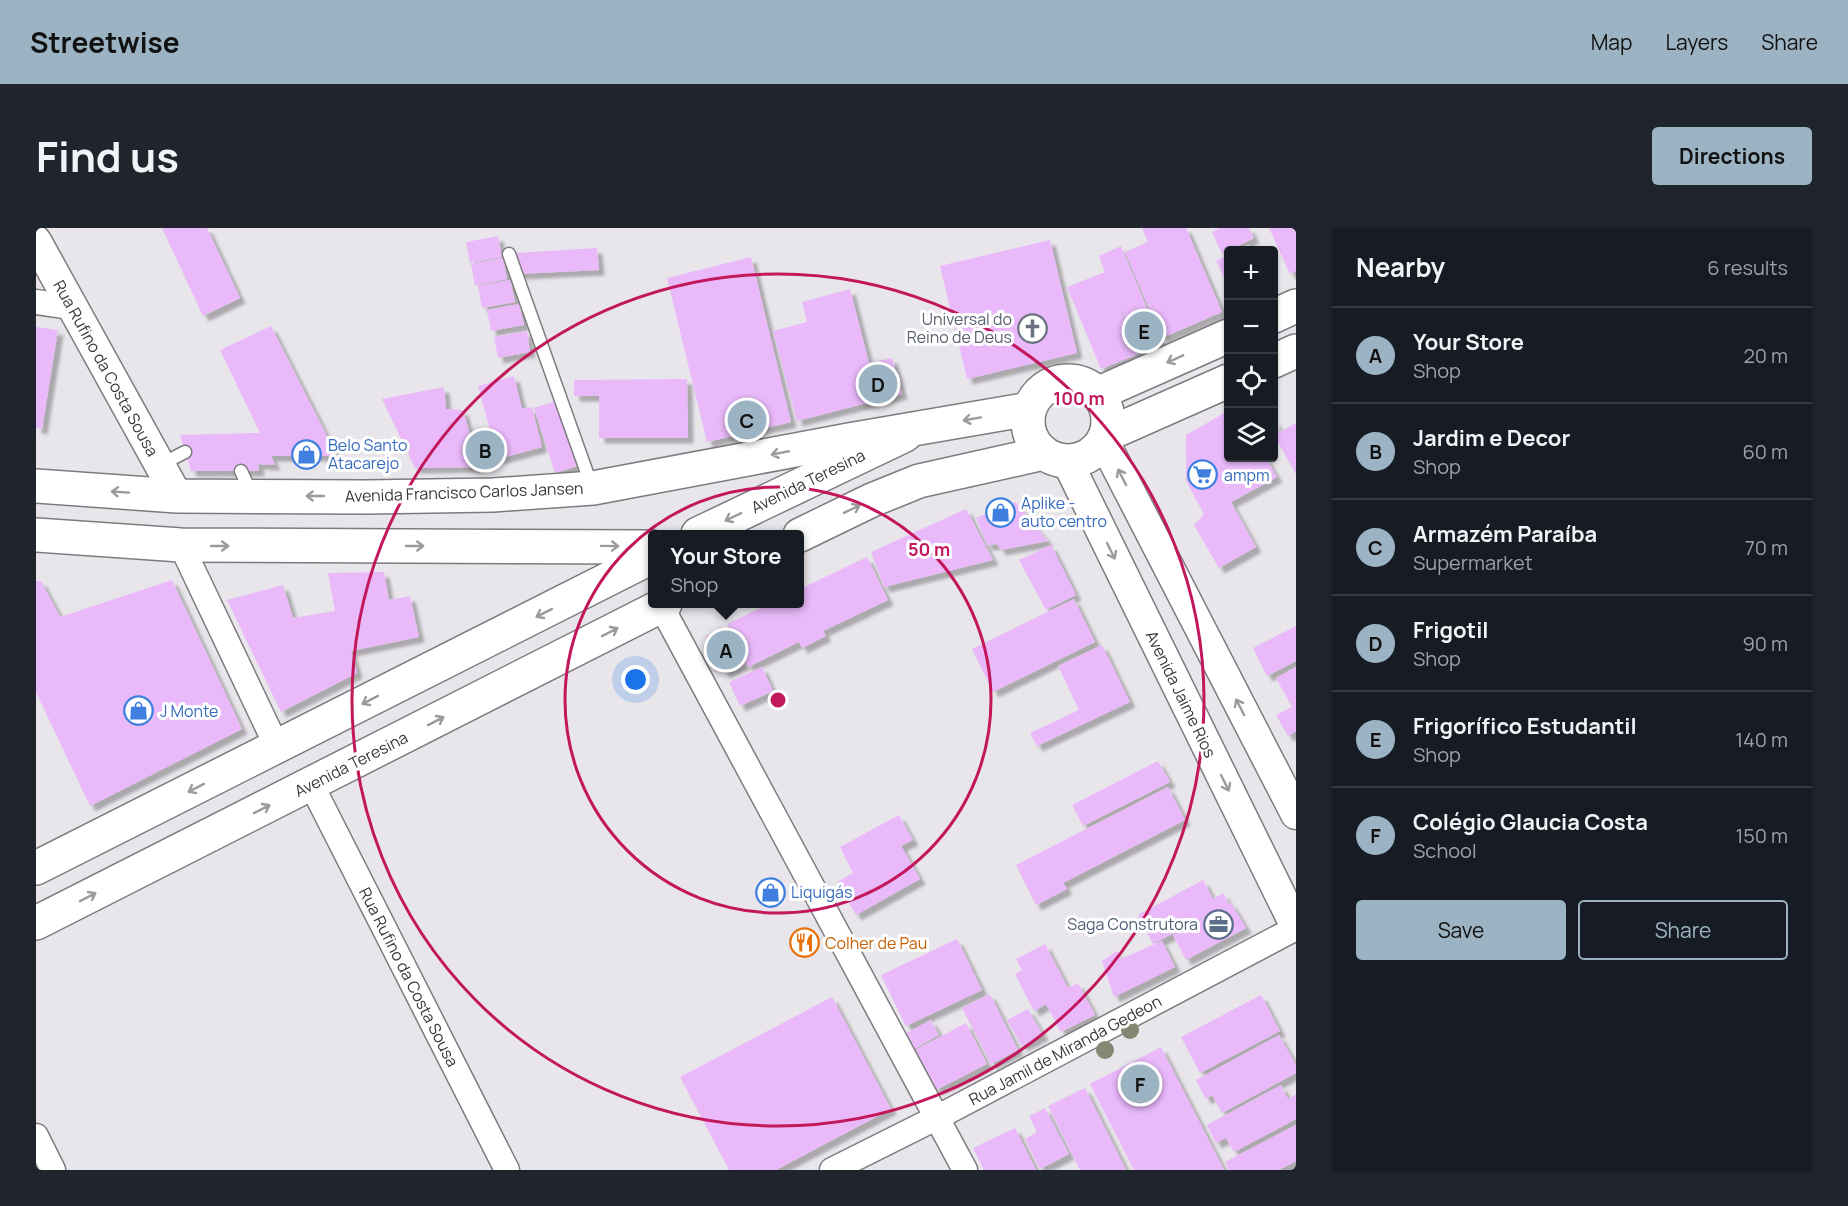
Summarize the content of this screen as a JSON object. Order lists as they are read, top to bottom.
{
  "streets": {
    "main road": ["Avenida Teresina", "Avenida Francisco Carlos Jansen"],
    "street": ["Rua Rufino da Costa Sousa", "Avenida Jaime Rios", "Rua Jamil de Miranda Gedeon"]
  },
  "crossings": [
    ["Rua Rufino da Costa Sousa", "Avenida Teresina"],
    ["Rua Rufino da Costa Sousa", "Avenida Francisco Carlos Jansen"],
    ["Avenida Teresina", "Avenida Francisco Carlos Jansen"],
    ["Avenida Francisco Carlos Jansen", "Avenida Jaime Rios"],
    ["Avenida Jaime Rios", "Rua Jamil de Miranda Gedeon"]
  ],
  "places": {
    "church": ["Universal do Reino de Deus"],
    "shop": [
      "Belo Santo Atacarejo",
      "Aplike - auto centro",
      "J Monte",
      "Liquigás"
    ],
    "supermarket": ["ampm"],
    "office": ["Saga Construtora"],
    "restaurant": ["Colher de Pau"]
  },
  "page": {
    "header": "Streetwise",
    "nav": ["Map", "Layers", "Share"],
    "title": "Find us",
    "buttons": [
      "Directions",
      ["Save", "Share"]
    ],
    "heading": ["Nearby", "6 results"],
    "map_buttons": ["+", "−"],
    "list": [
      {
        "mark": "A",
        "name": "Your Store",
        "note": "Shop",
        "value": "20 m"
      },
      {
        "mark": "B",
        "name": "Jardim e Decor",
        "note": "Shop",
        "value": "60 m"
      },
      {
        "mark": "C",
        "name": "Armazém Paraíba",
        "note": "Supermarket",
        "value": "70 m"
      },
      {
        "mark": "D",
        "name": "Frigotil",
        "note": "Shop",
        "value": "90 m"
      },
      {
        "mark": "E",
        "name": "Frigorífico Estudantil",
        "note": "Shop",
        "value": "140 m"
      },
      {
        "mark": "F",
        "name": "Colégio Glaucia Costa",
        "note": "School",
        "value": "150 m"
      }
    ],
    "pins": [
      "E",
      "D",
      "C",
      "B",
      "A",
      "F"
    ],
    "popup": ["Your Store", "Shop"]
  },
  "rings": ["100 m", "50 m"]
}
